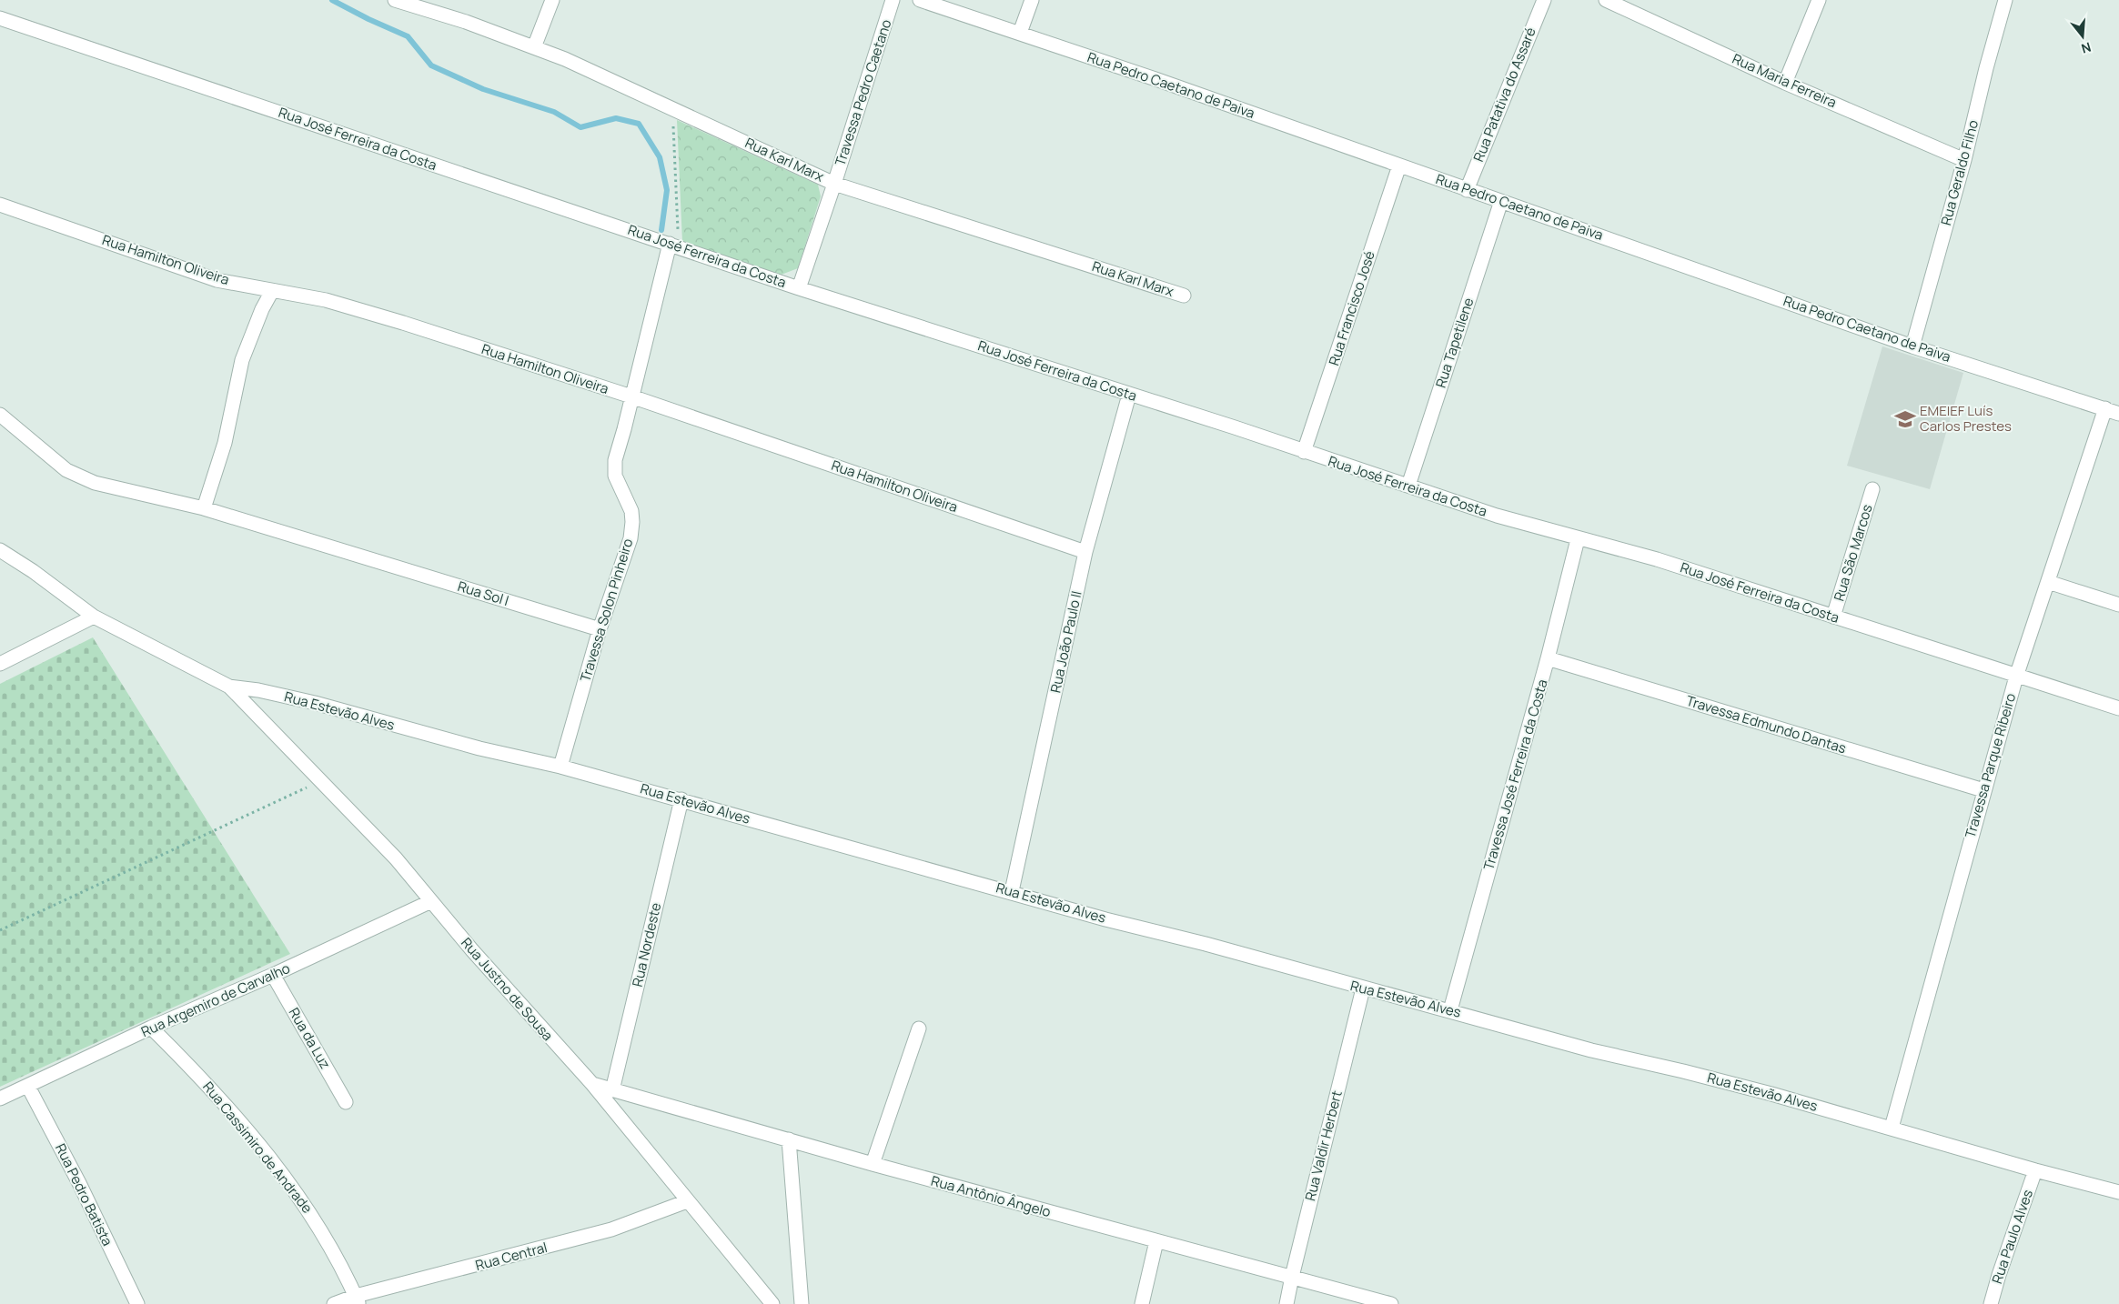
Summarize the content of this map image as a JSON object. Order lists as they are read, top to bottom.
{
  "streets": {
    "street": [
      "Rua Maria Ferreira",
      "Rua Pedro Caetano de Paiva",
      "Travessa Pedro Caetano",
      "Rua Patativa do Assaré",
      "Rua José Ferreira da Costa",
      "Rua Karl Marx",
      "Rua Geraldo Filho",
      "Rua Hamilton Oliveira",
      "Rua Francisco José",
      "Rua Tapetilene",
      "Rua São Marcos",
      "Rua Sol I",
      "Travessa Solon Pinheiro",
      "Rua João Paulo II",
      "Rua Estevão Alves",
      "Travessa Edmundo Dantas",
      "Travessa Parque Ribeiro",
      "Travessa José Ferreira da Costa",
      "Rua Nordeste",
      "Rua Justno de Sousa",
      "Rua Argemiro de Carvalho",
      "Rua da Luz",
      "Rua Valdir Herbert",
      "Rua Cassimiro de Andrade",
      "Rua Pedro Batista",
      "Rua Antônio Ângelo",
      "Rua Paulo Alves",
      "Rua Central"
    ]
  },
  "crossings": [
    ["Rua Maria Ferreira", "Rua Geraldo Filho"],
    ["Rua Pedro Caetano de Paiva", "Rua Patativa do Assaré"],
    ["Rua Pedro Caetano de Paiva", "Rua Geraldo Filho"],
    ["Rua Pedro Caetano de Paiva", "Rua Francisco José"],
    ["Rua Pedro Caetano de Paiva", "Rua Tapetilene"],
    ["Rua Pedro Caetano de Paiva", "Travessa Parque Ribeiro"],
    ["Travessa Pedro Caetano", "Rua José Ferreira da Costa"],
    ["Travessa Pedro Caetano", "Rua Karl Marx"],
    ["Rua José Ferreira da Costa", "Rua Francisco José"],
    ["Rua José Ferreira da Costa", "Rua Tapetilene"],
    ["Rua José Ferreira da Costa", "Rua São Marcos"],
    ["Rua José Ferreira da Costa", "Travessa Solon Pinheiro"],
    ["Rua José Ferreira da Costa", "Rua João Paulo II"],
    ["Rua José Ferreira da Costa", "Travessa Parque Ribeiro"],
    ["Rua José Ferreira da Costa", "Travessa José Ferreira da Costa"],
    ["Rua Hamilton Oliveira", "Travessa Solon Pinheiro"],
    ["Rua Hamilton Oliveira", "Rua João Paulo II"],
    ["Rua Sol I", "Travessa Solon Pinheiro"],
    ["Travessa Solon Pinheiro", "Rua Estevão Alves"],
    ["Rua João Paulo II", "Rua Estevão Alves"],
    ["Rua Estevão Alves", "Travessa Parque Ribeiro"],
    ["Rua Estevão Alves", "Travessa José Ferreira da Costa"],
    ["Rua Estevão Alves", "Rua Nordeste"],
    ["Rua Estevão Alves", "Rua Justno de Sousa"],
    ["Rua Estevão Alves", "Rua Valdir Herbert"],
    ["Rua Estevão Alves", "Rua Paulo Alves"],
    ["Travessa Edmundo Dantas", "Travessa Parque Ribeiro"],
    ["Travessa Edmundo Dantas", "Travessa José Ferreira da Costa"],
    ["Rua Nordeste", "Rua Antônio Ângelo"],
    ["Rua Justno de Sousa", "Rua Argemiro de Carvalho"],
    ["Rua Justno de Sousa", "Rua Antônio Ângelo"],
    ["Rua Justno de Sousa", "Rua Central"],
    ["Rua Argemiro de Carvalho", "Rua da Luz"],
    ["Rua Argemiro de Carvalho", "Rua Cassimiro de Andrade"],
    ["Rua Argemiro de Carvalho", "Rua Pedro Batista"],
    ["Rua Valdir Herbert", "Rua Antônio Ângelo"],
    ["Rua Cassimiro de Andrade", "Rua Central"]
  ],
  "places": {
    "school or university": ["EMEIEF Luís Carlos Prestes"]
  },
  "north": "bottom"
}
